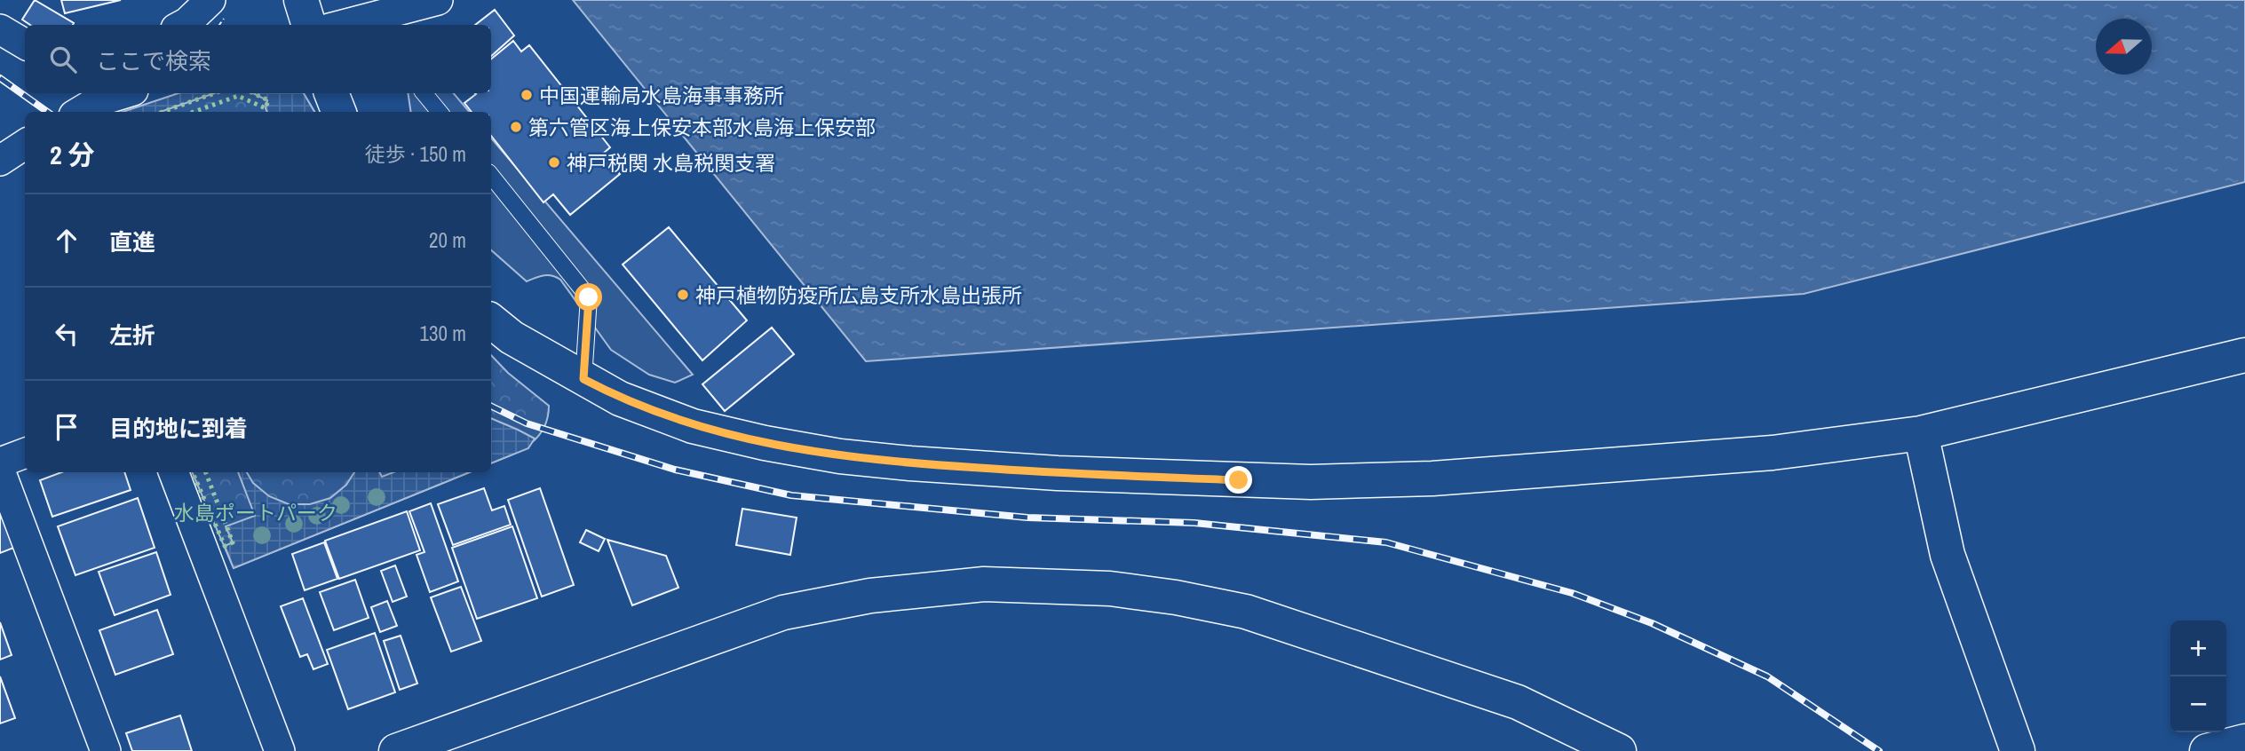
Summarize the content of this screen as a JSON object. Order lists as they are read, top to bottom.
{
  "parks": ["水島ポートパーク"],
  "places": [
    "中国運輸局水島海事事務所",
    "第六管区海上保安本部水島海上保安部",
    "神戸税関 水島税関支署",
    "神戸植物防疫所広島支所水島出張所"
  ],
  "north": "left",
  "page": {
    "search": "ここで検索",
    "heading": ["2 分", "徒歩 · 150 m"],
    "list": [
      ["直進", "20 m"],
      ["左折", "130 m"],
      "目的地に到着"
    ],
    "map_buttons": ["+", "−"]
  }
}
